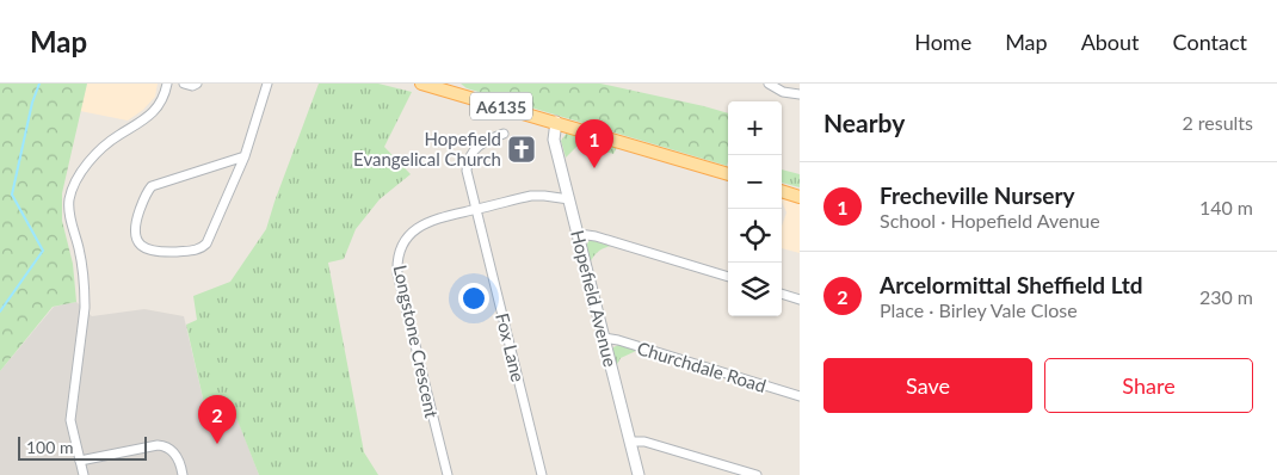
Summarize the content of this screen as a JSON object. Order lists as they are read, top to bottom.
{
  "streets": {
    "main road": ["A6135"],
    "street": [
      "Hopefield Avenue",
      "Longstone Crescent",
      "Fox Lane",
      "Churchdale Road"
    ]
  },
  "crossings": [
    ["A6135", "Hopefield Avenue"],
    ["Hopefield Avenue", "Longstone Crescent"],
    ["Hopefield Avenue", "Churchdale Road"],
    ["Longstone Crescent", "Fox Lane"]
  ],
  "places": {
    "church": ["Hopefield Evangelical Church"]
  },
  "scale_bar": "100 m",
  "page": {
    "header": "Map",
    "nav": [
      "Home",
      "Map",
      "About",
      "Contact"
    ],
    "heading": ["Nearby", "2 results"],
    "map_buttons": ["+", "−"],
    "pins": ["1", "2"],
    "list": [
      {
        "mark": "1",
        "name": "Frecheville Nursery",
        "note": "School · Hopefield Avenue",
        "value": "140 m"
      },
      {
        "mark": "2",
        "name": "Arcelormittal Sheffield Ltd",
        "note": "Place · Birley Vale Close",
        "value": "230 m"
      }
    ],
    "buttons": ["Save", "Share"],
    "scale": "100 m"
  }
}
